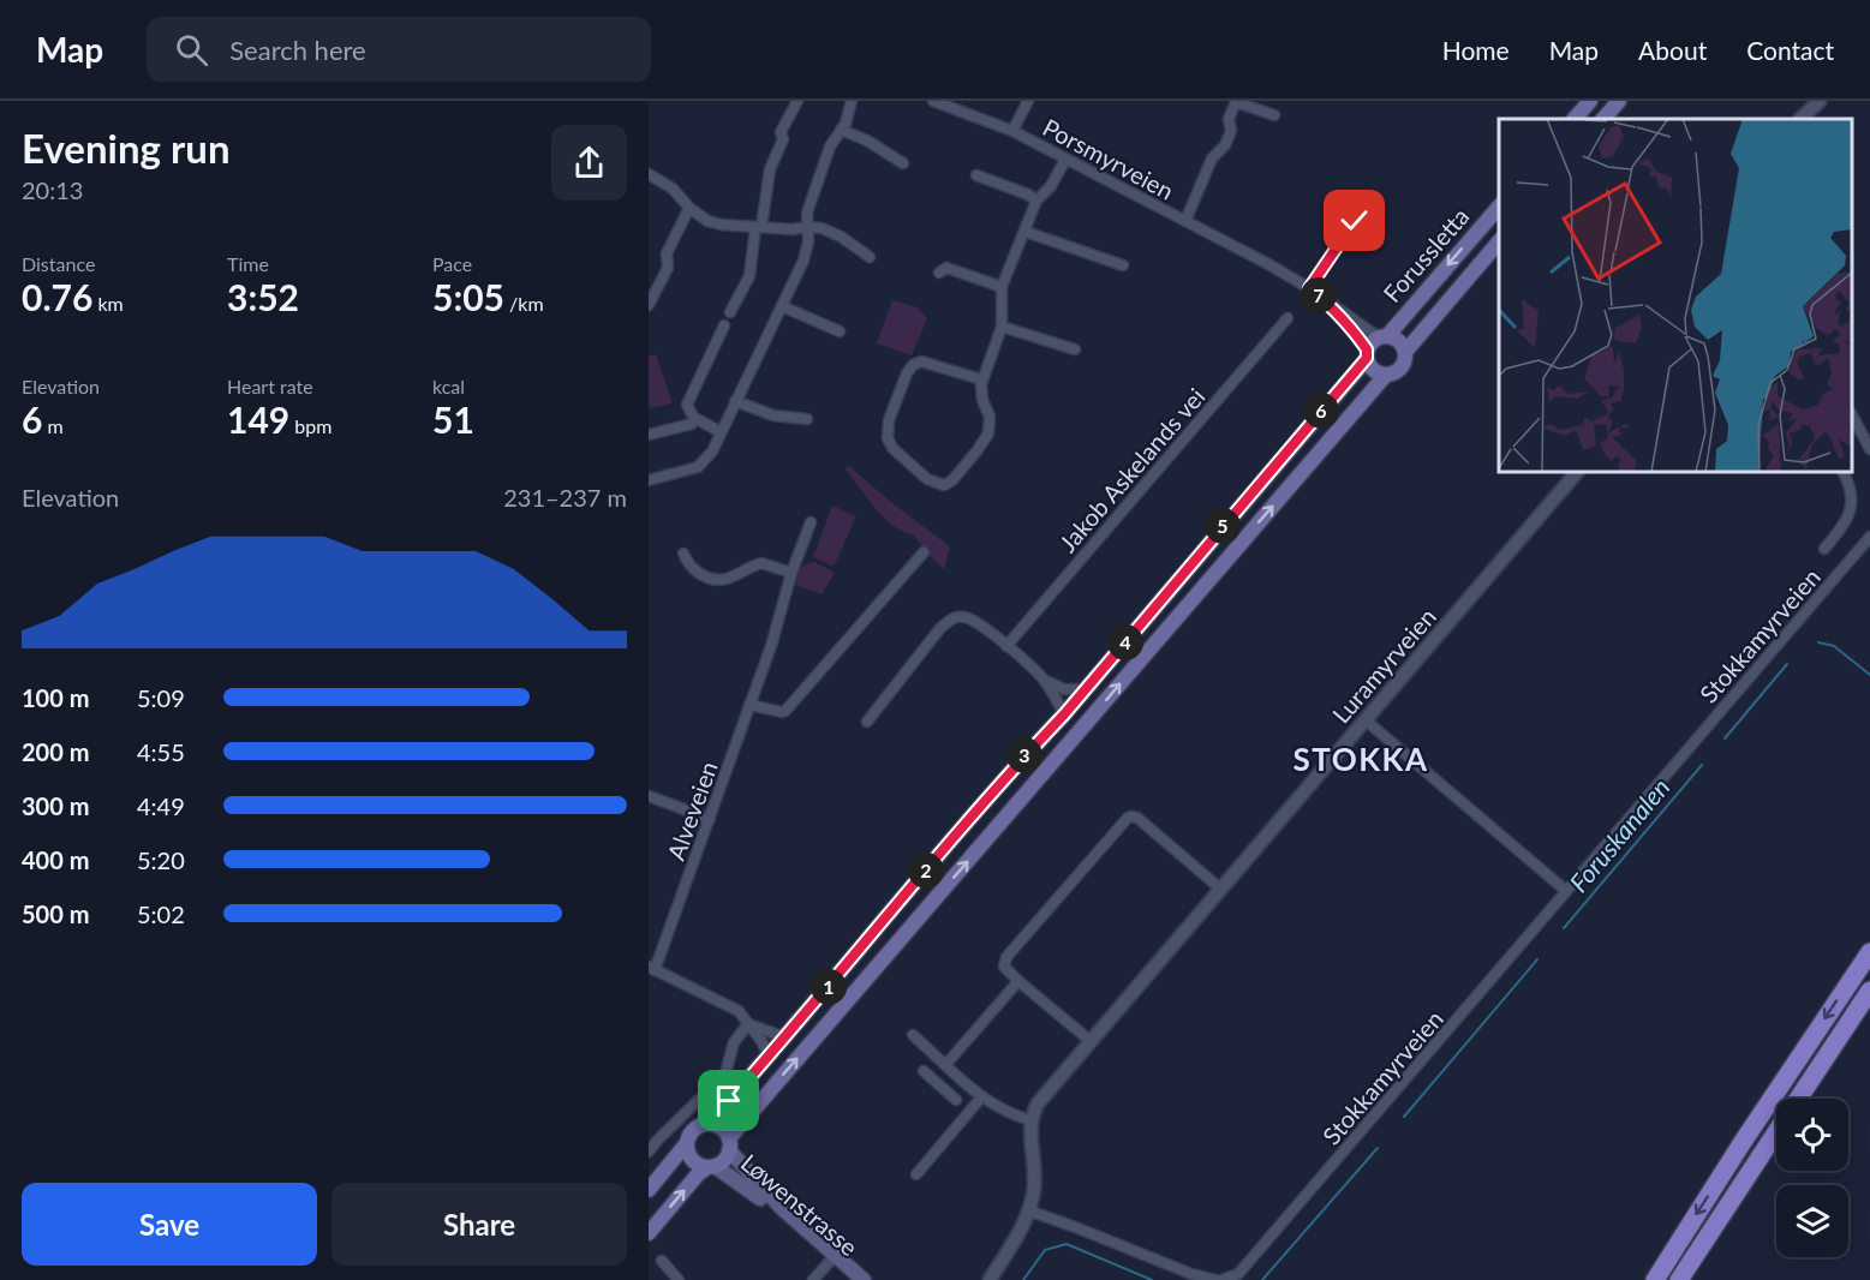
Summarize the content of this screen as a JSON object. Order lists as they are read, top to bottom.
{
  "streets": {
    "main road": ["Forussletta", "Løwenstrasse"],
    "street": [
      "Porsmyrveien",
      "Jakob Askelands vei",
      "Stokkamyrveien",
      "Luramyrveien",
      "Alveveien"
    ]
  },
  "crossings": [
    ["Porsmyrveien", "Forussletta"]
  ],
  "districts": ["STOKKA"],
  "water": ["Foruskanalen"],
  "page": {
    "header": "Map",
    "search": "Search here",
    "nav": [
      "Home",
      "Map",
      "About",
      "Contact"
    ],
    "heading": ["Evening run", "20:13"],
    "stats": [
      ["Distance", "0.76 km"],
      ["Time", "3:52"],
      ["Pace", "5:05 /km"],
      ["Elevation", "6 m"],
      ["Heart rate", "149 bpm"],
      ["kcal", "51"]
    ],
    "pins": [
      "7",
      "6",
      "5",
      "4",
      "3",
      "2",
      "1"
    ],
    "chart": ["Elevation", "231–237 m"],
    "list": [
      {
        "name": "100 m",
        "note": "5:09"
      },
      {
        "name": "200 m",
        "note": "4:55"
      },
      {
        "name": "300 m",
        "note": "4:49"
      },
      {
        "name": "400 m",
        "note": "5:20"
      },
      {
        "name": "500 m",
        "note": "5:02"
      }
    ],
    "buttons": ["Save", "Share"]
  }
}
